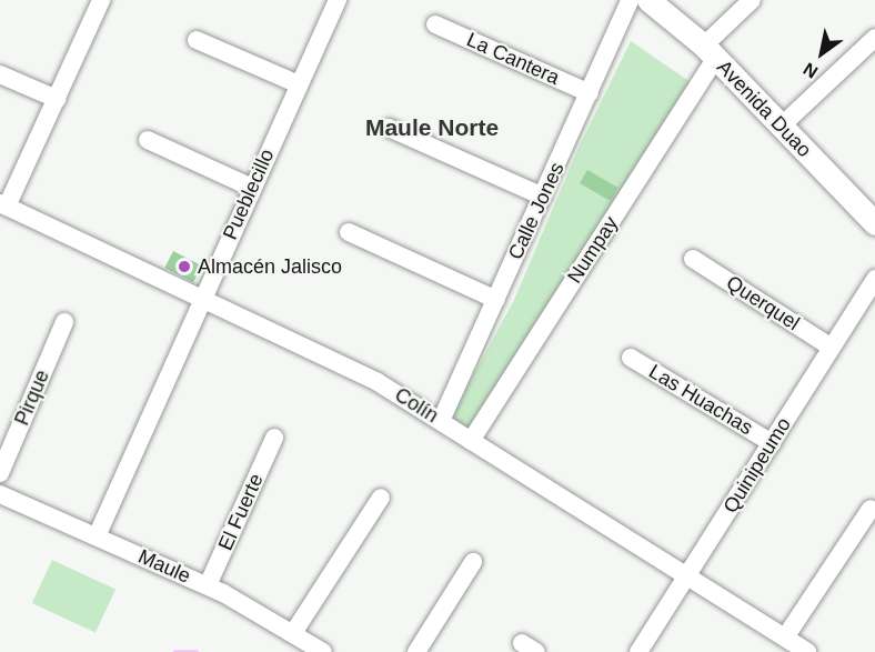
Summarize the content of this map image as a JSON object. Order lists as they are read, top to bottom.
{
  "streets": {
    "street": [
      "La Cantera",
      "Avenida Duao",
      "Pueblecillo",
      "Calle Jones",
      "Numpay",
      "Querquel",
      "Pirque",
      "Las Huachas",
      "Colín",
      "Quinipeumo",
      "El Fuerte",
      "Maule"
    ]
  },
  "crossings": [
    ["La Cantera", "Calle Jones"],
    ["Avenida Duao", "Numpay"],
    ["Pueblecillo", "Colín"],
    ["Pueblecillo", "Maule"],
    ["Calle Jones", "Colín"],
    ["Numpay", "Colín"],
    ["Querquel", "Quinipeumo"],
    ["Las Huachas", "Quinipeumo"],
    ["Colín", "Quinipeumo"],
    ["El Fuerte", "Maule"]
  ],
  "districts": ["Maule Norte"],
  "places": ["Almacén Jalisco"],
  "north": "bottom left"
}
